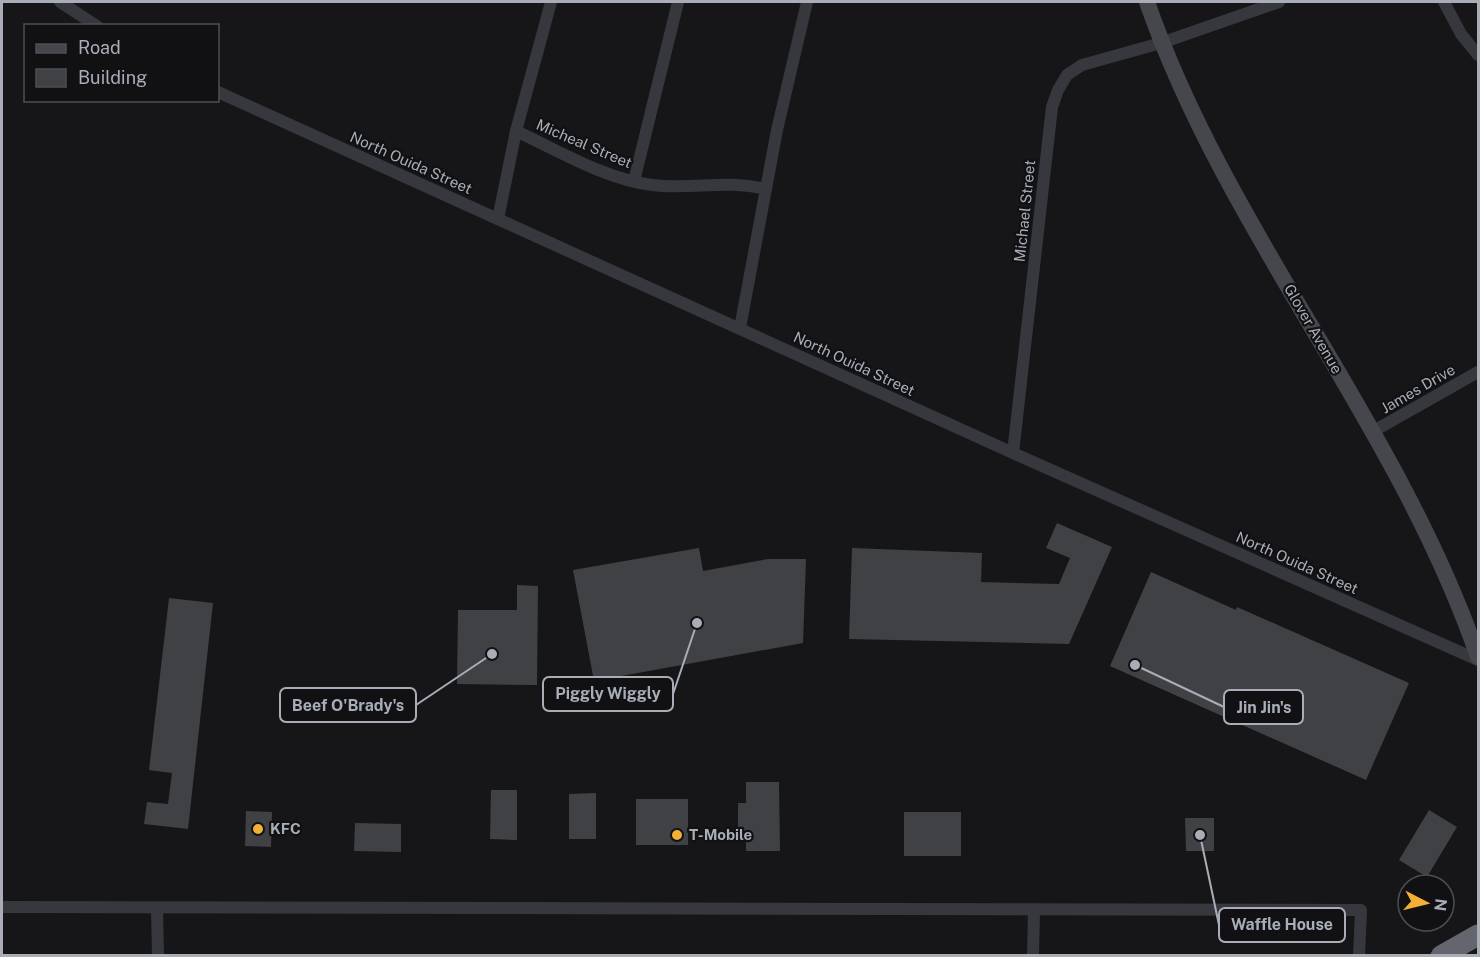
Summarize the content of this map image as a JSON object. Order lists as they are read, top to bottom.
{
  "streets": {
    "main road": ["Glover Avenue"],
    "street": [
      "Micheal Street",
      "North Ouida Street",
      "Michael Street",
      "James Drive"
    ]
  },
  "crossings": [
    ["Micheal Street", "North Ouida Street"],
    ["North Ouida Street", "Michael Street"],
    ["North Ouida Street", "Glover Avenue"],
    ["Michael Street", "Glover Avenue"],
    ["Glover Avenue", "James Drive"]
  ],
  "places": [
    "Piggly Wiggly",
    "Beef O'Brady's",
    "Jin Jin's",
    "KFC",
    "T-Mobile",
    "Waffle House"
  ],
  "legend": ["Road", "Building"],
  "north": "right"
}
